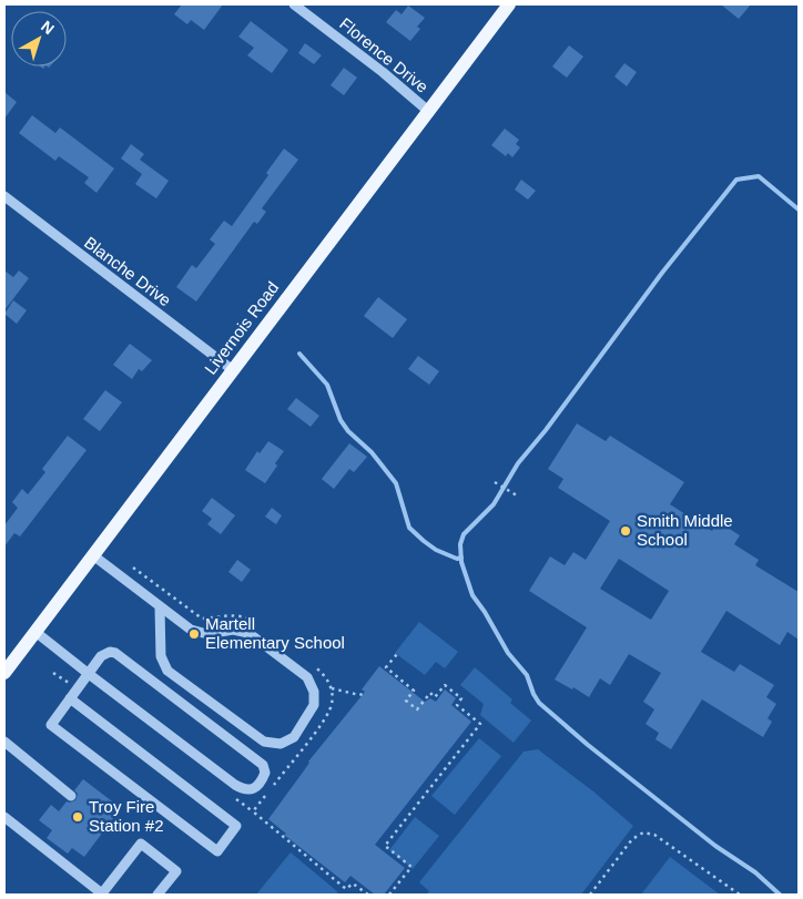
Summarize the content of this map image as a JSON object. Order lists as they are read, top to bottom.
{
  "streets": {
    "main road": ["Livernois Road"],
    "street": ["Florence Drive", "Blanche Drive"]
  },
  "crossings": [
    ["Florence Drive", "Livernois Road"],
    ["Blanche Drive", "Livernois Road"]
  ],
  "places": ["Smith Middle School", "Martell Elementary School", "Troy Fire Station #2"],
  "north": "top right"
}
